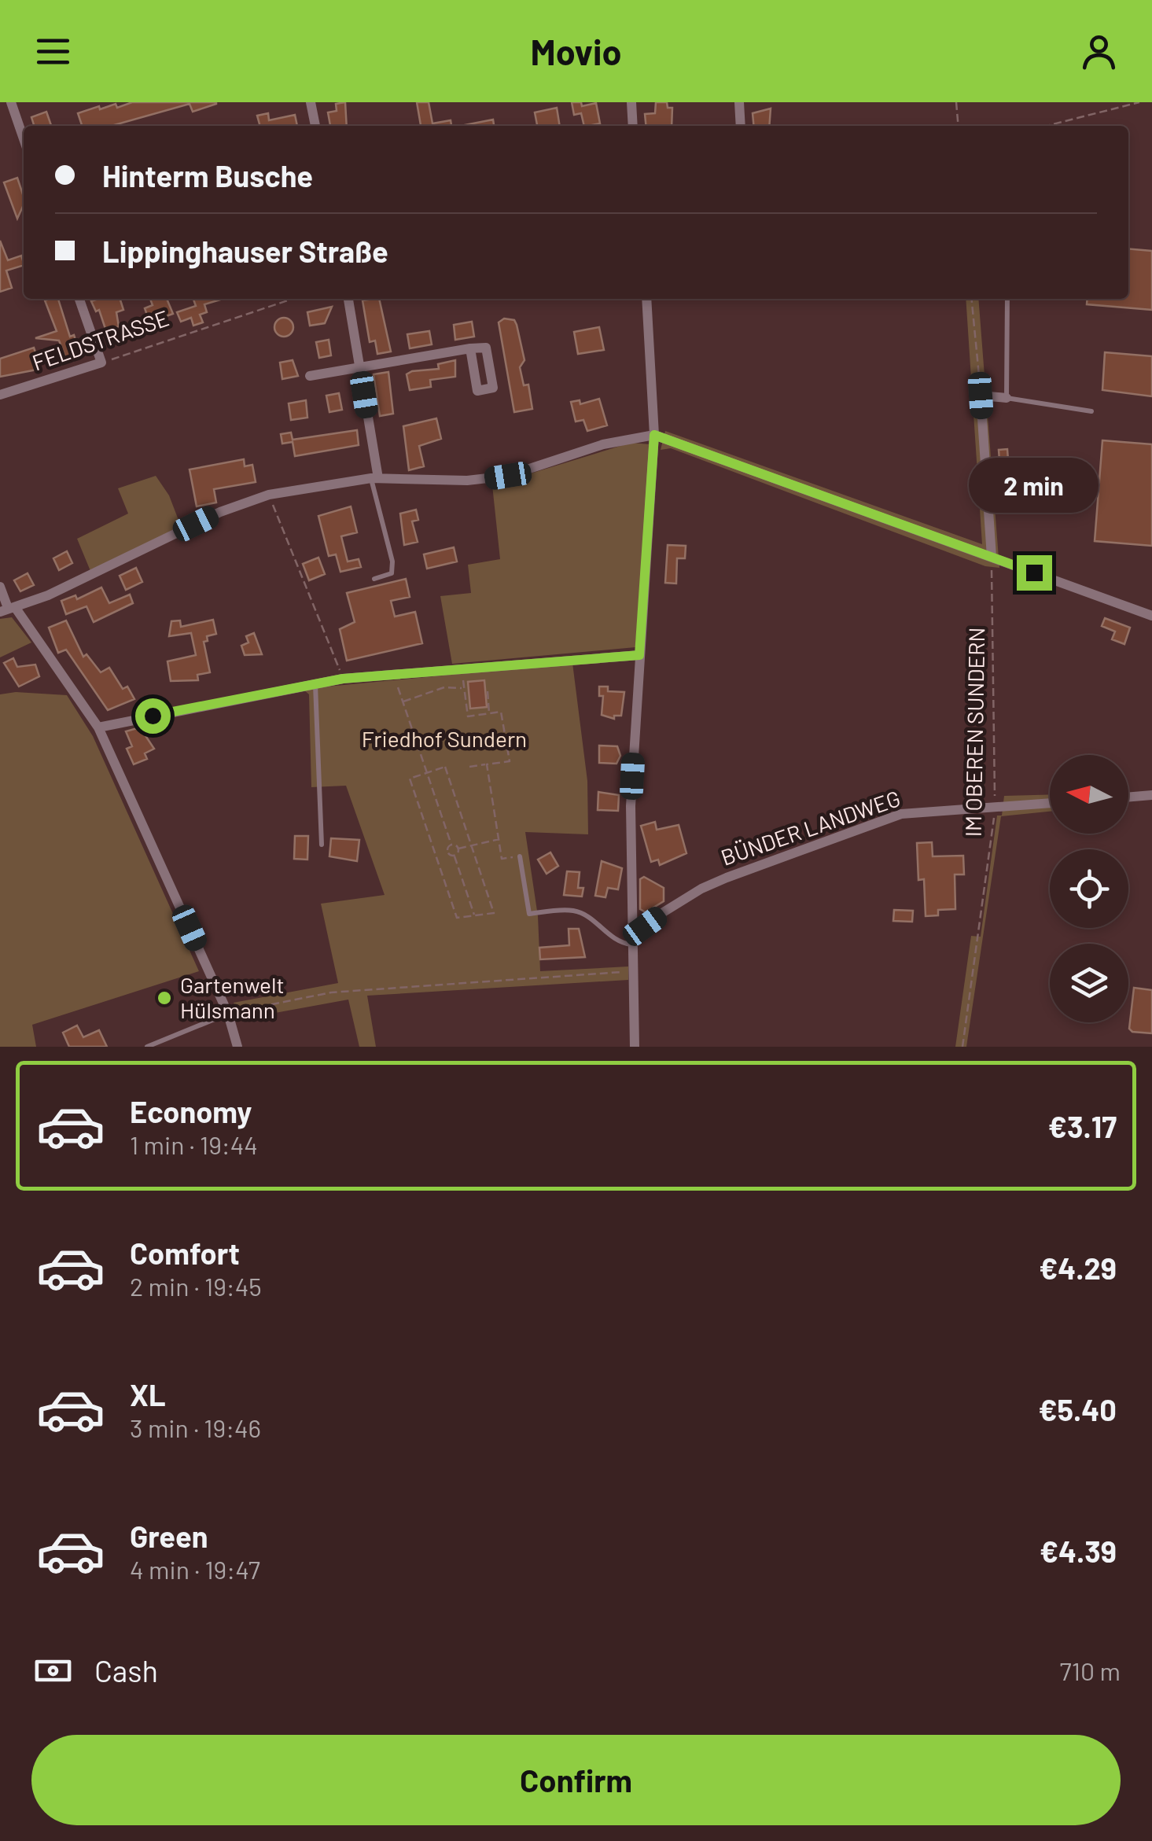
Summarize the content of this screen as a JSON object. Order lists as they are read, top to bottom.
{
  "streets": {
    "street": ["FELDSTRASSE", "BÜNDER LANDWEG"],
    "path": ["IM OBEREN SUNDERN"]
  },
  "crossings": [
    ["IM OBEREN SUNDERN", "BÜNDER LANDWEG"]
  ],
  "parks": ["Friedhof Sundern"],
  "places": ["Gartenwelt Hülsmann"],
  "north": "left",
  "page": {
    "header": "Movio",
    "banner": ["Hinterm Busche", "Lippinghauser Straße"],
    "bubble": "2 min",
    "list": [
      {
        "name": "Economy",
        "note": "1 min · 19:44",
        "value": "€3.17"
      },
      {
        "name": "Comfort",
        "note": "2 min · 19:45",
        "value": "€4.29"
      },
      {
        "name": "XL",
        "note": "3 min · 19:46",
        "value": "€5.40"
      },
      {
        "name": "Green",
        "note": "4 min · 19:47",
        "value": "€4.39"
      }
    ],
    "pay": ["Cash", "710 m"],
    "buttons": "Confirm"
  }
}
